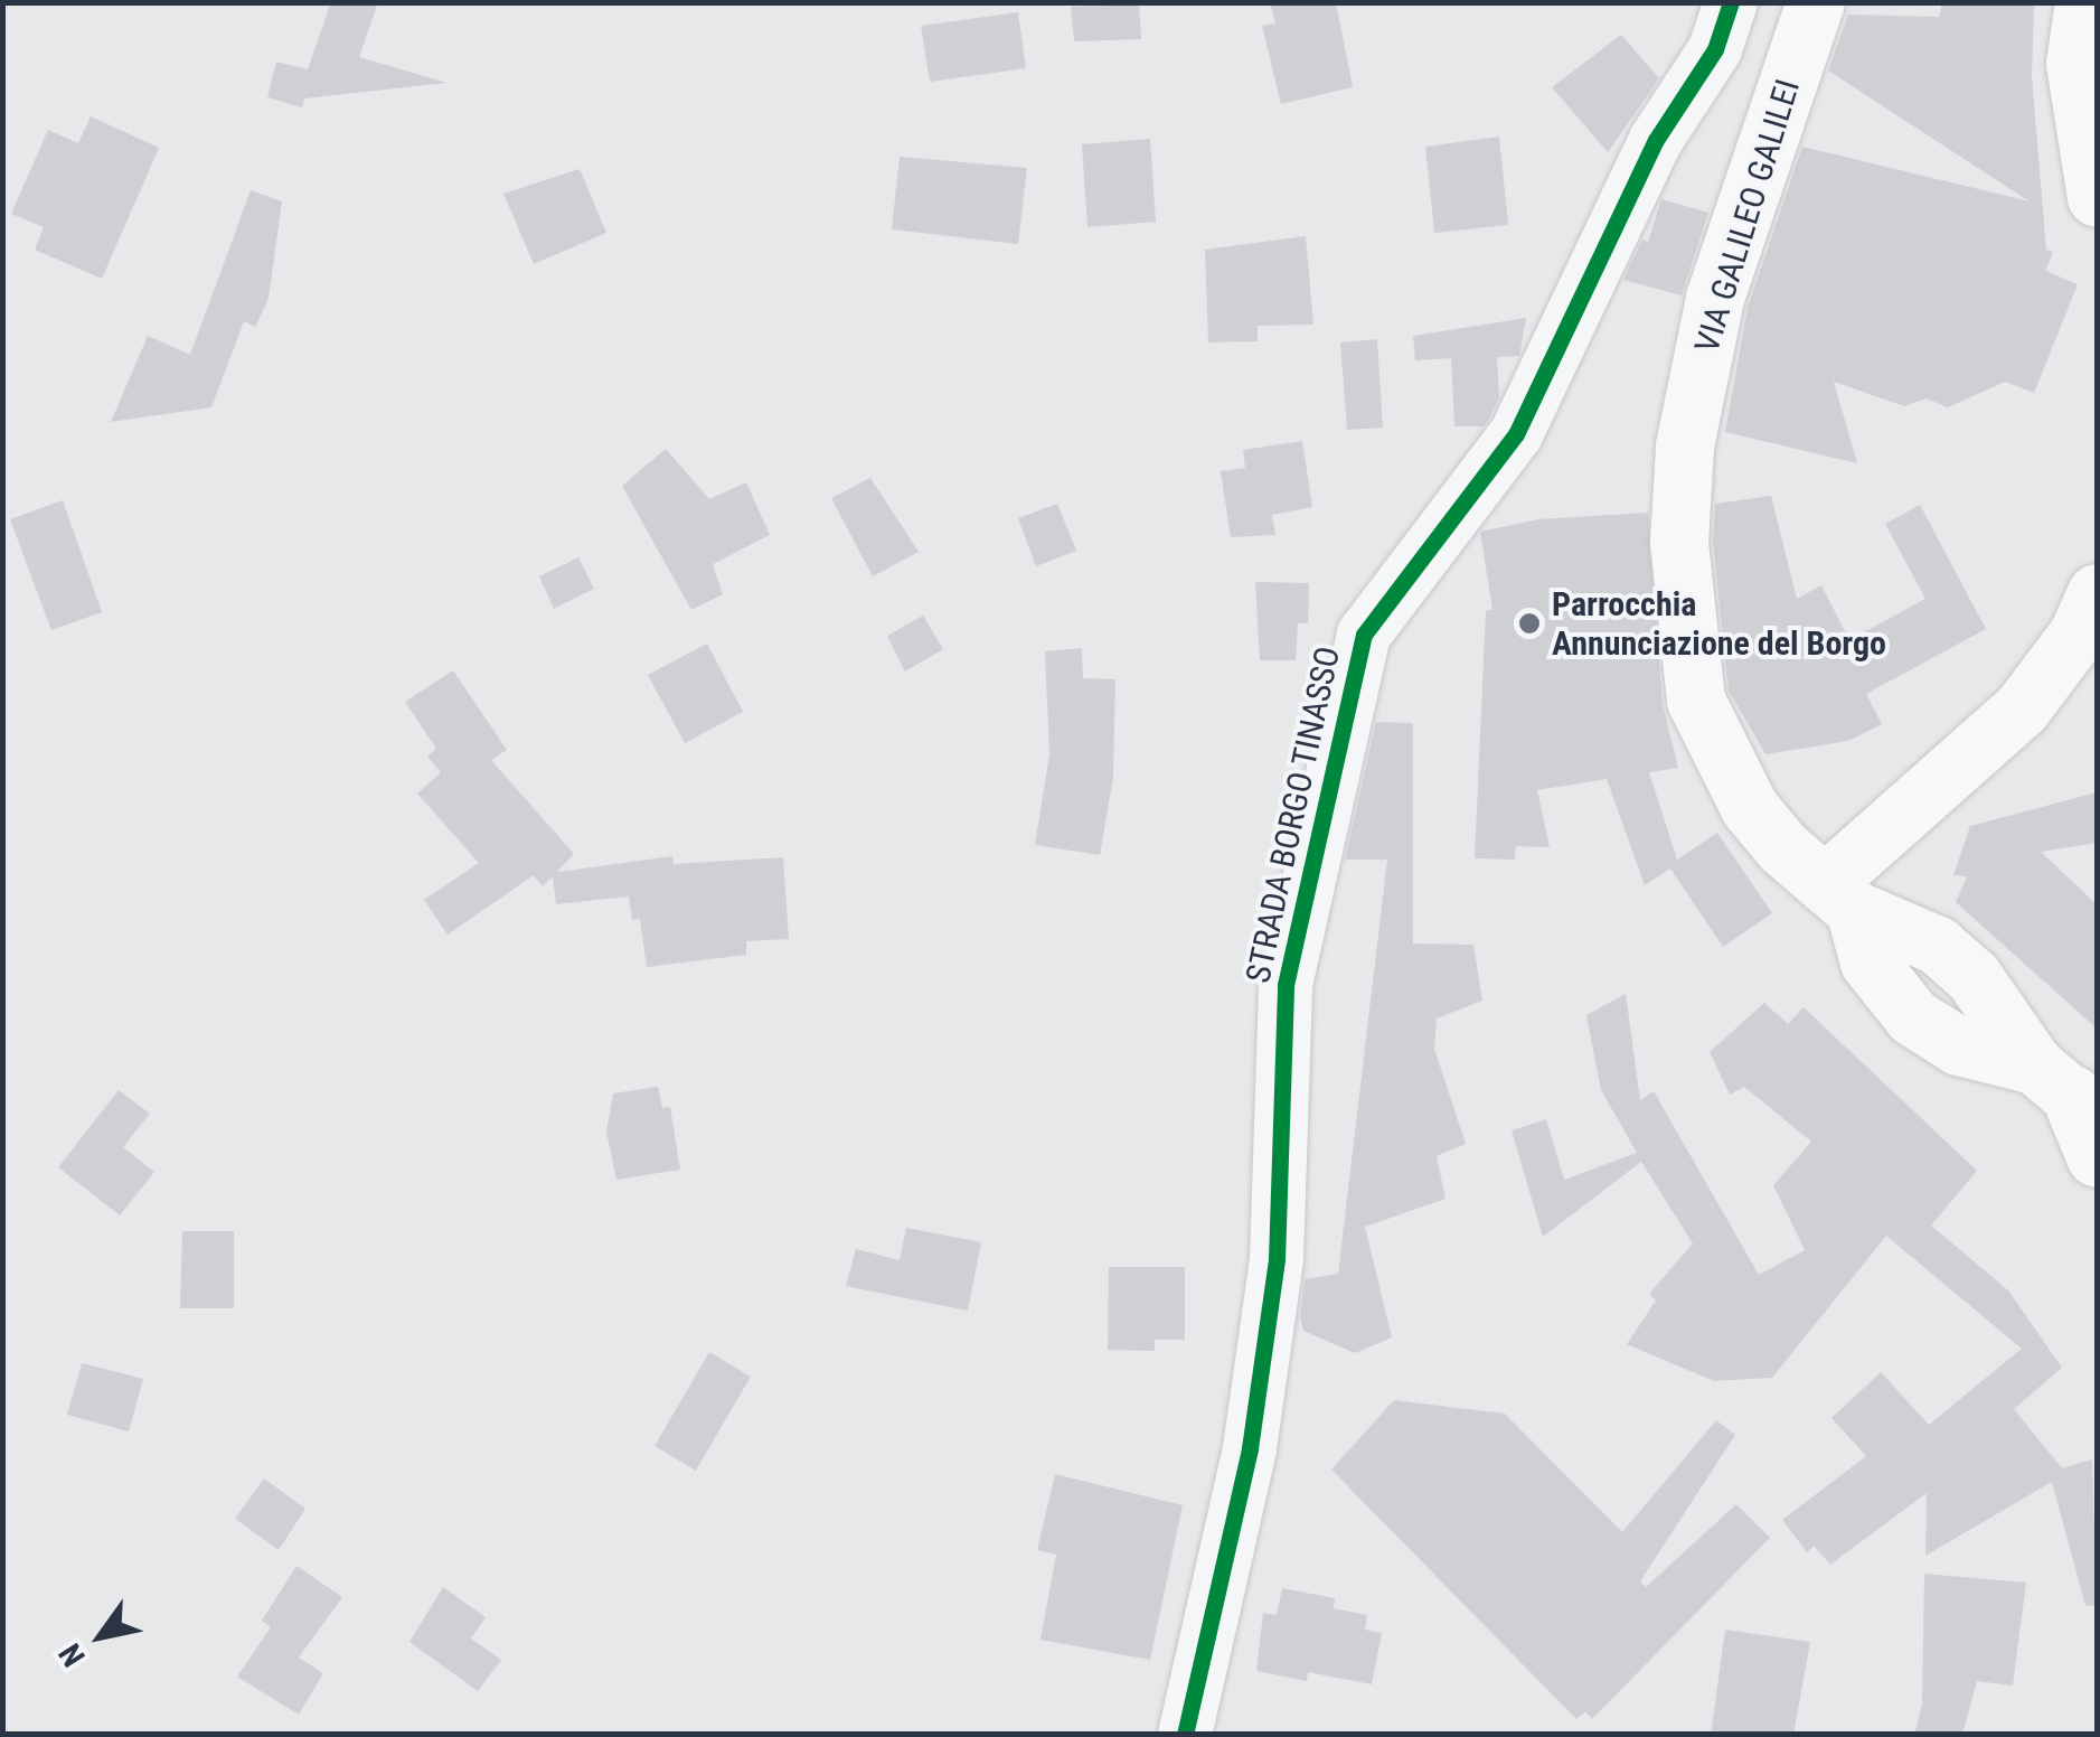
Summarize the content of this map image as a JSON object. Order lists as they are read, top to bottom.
{
  "streets": {
    "main road": ["VIA GALILEO GALILEI"],
    "street": ["STRADA BORGO TINASSO"]
  },
  "places": ["Parrocchia Annunciazione del Borgo"],
  "north": "bottom left"
}
